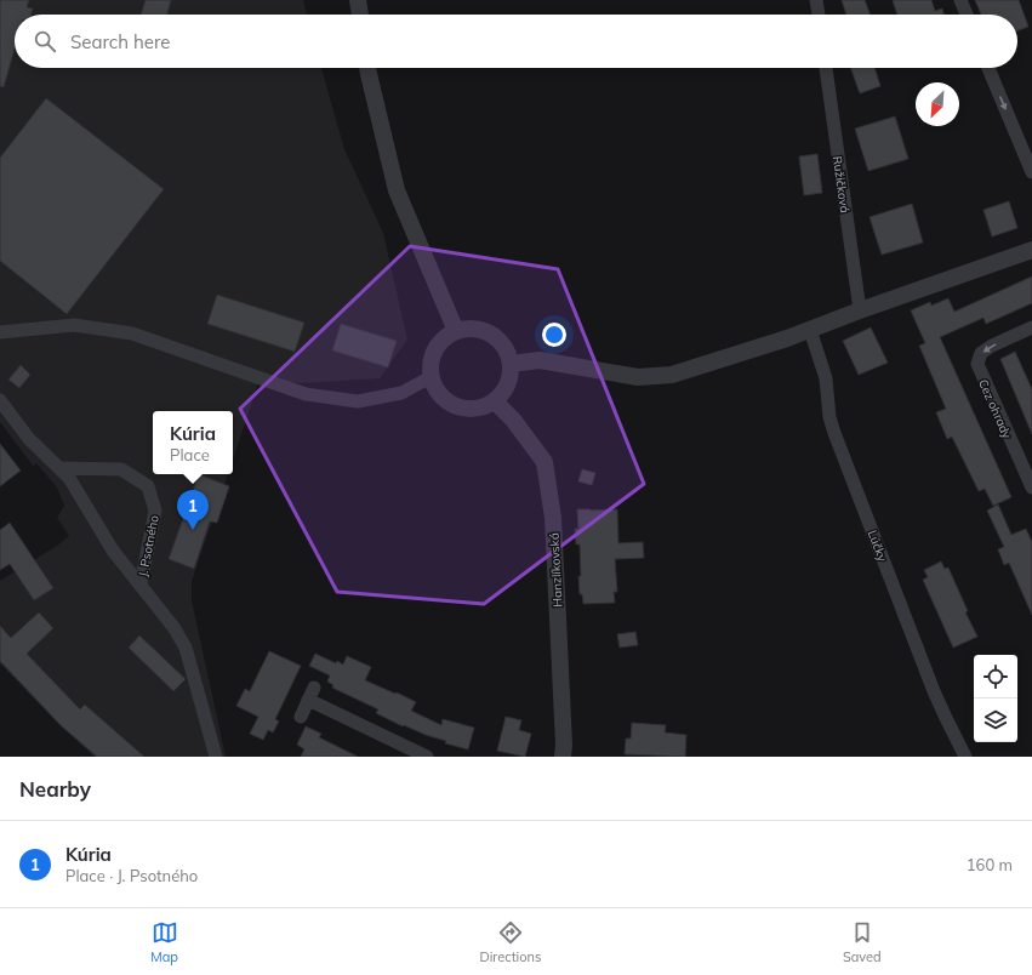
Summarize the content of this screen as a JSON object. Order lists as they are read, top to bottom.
{
  "streets": {
    "street": [
      "Ružičková",
      "Cez ohrady",
      "J. Psotného",
      "Lúčky",
      "Hanzlíkovská"
    ]
  },
  "north": "bottom left",
  "page": {
    "search": "Search here",
    "popup": ["Kúria", "Place"],
    "pins": "1",
    "heading": "Nearby",
    "list": [
      {
        "mark": "1",
        "name": "Kúria",
        "note": "Place · J. Psotného",
        "value": "160 m"
      }
    ],
    "nav": ["Map", "Directions", "Saved"]
  }
}
